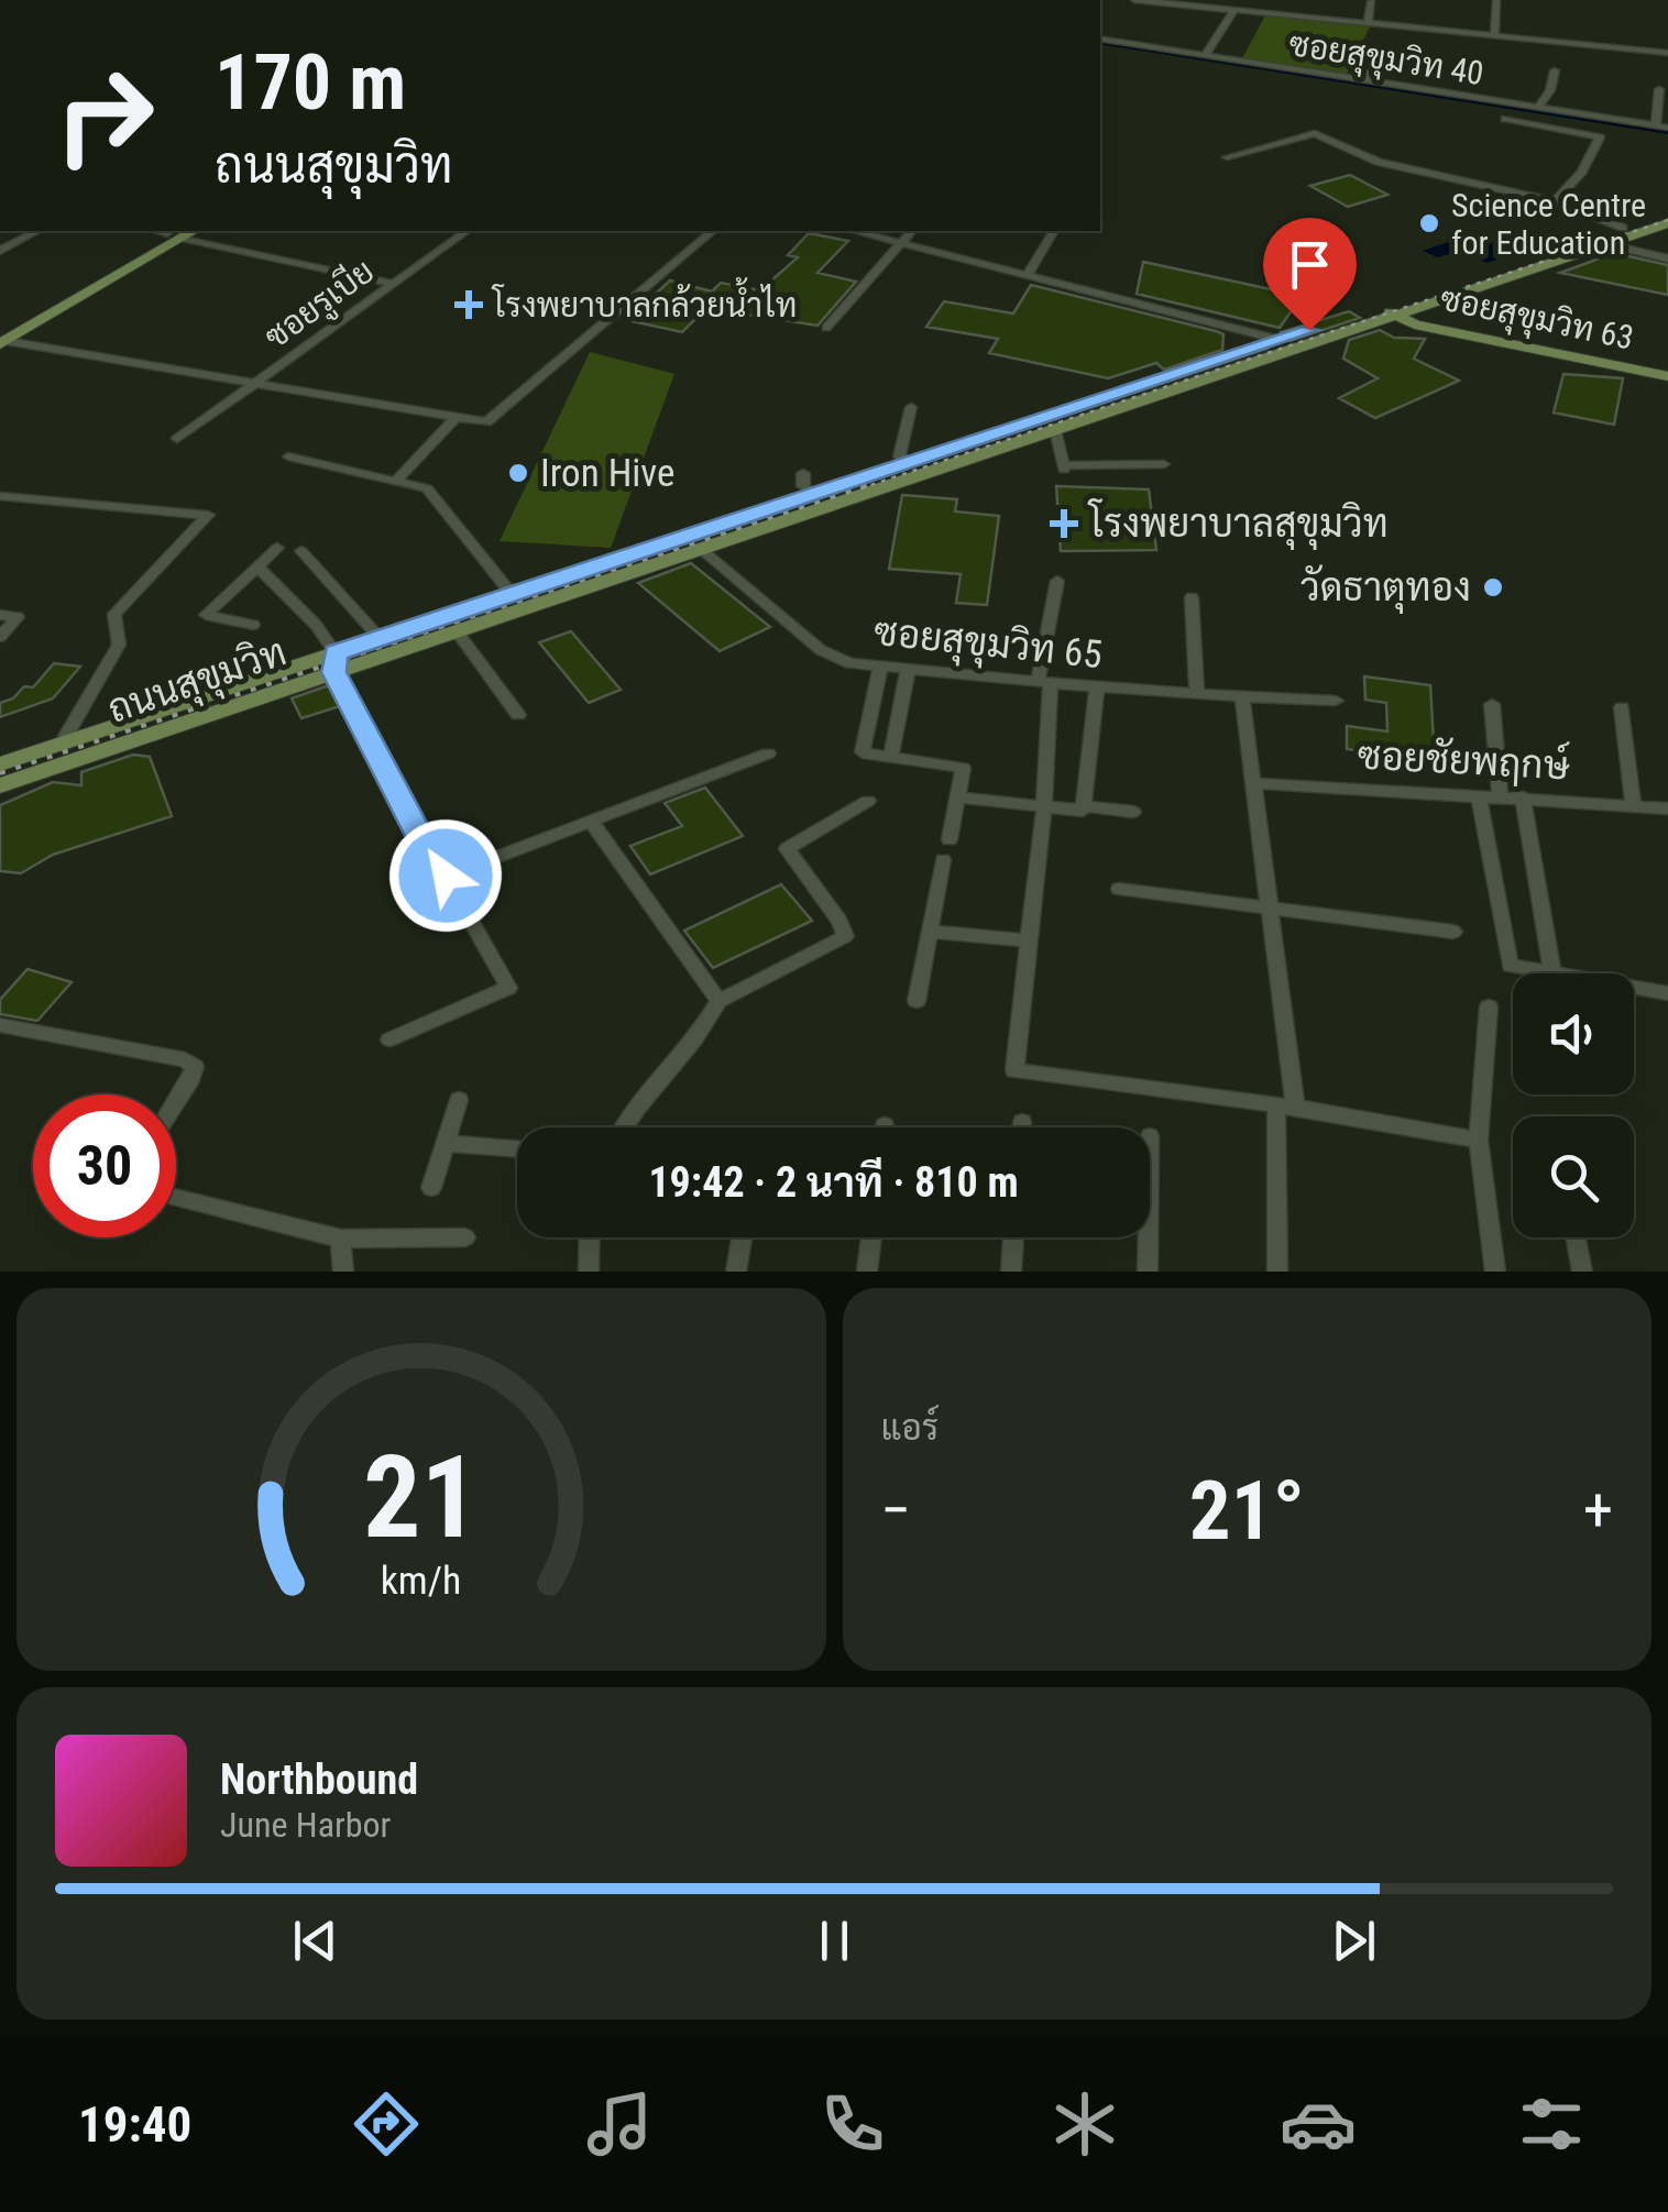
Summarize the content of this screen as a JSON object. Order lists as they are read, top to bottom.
{
  "streets": {
    "main road": ["ซอยสุขุมวิท 63", "ถนนสุขุมวิท"],
    "street": [
      "ซอยสุขุมวิท 40",
      "ซอยรูเบีย",
      "ซอยสุขุมวิท 65",
      "ซอยชัยพฤกษ์"
    ]
  },
  "crossings": [
    ["ซอยสุขุมวิท 63", "ถนนสุขุมวิท"],
    ["ซอยสุขุมวิท 65", "ถนนสุขุมวิท"]
  ],
  "places": {
    "other": ["Science Centre for Education", "Iron Hive", "วัดธาตุทอง"],
    "health": ["โรงพยาบาลกล้วยน้ำไท", "โรงพยาบาลสุขุมวิท"]
  },
  "page": {
    "turn": ["170 m", "ถนนสุขุมวิท"],
    "limit": "30",
    "trip": "19:42 · 2 นาที · 810 m",
    "tile": "แอร์",
    "heat": ["−", "21°", "+"],
    "song": ["Northbound", "June Harbor"],
    "tabs": "19:40",
    "gauge": ["21", "km/h"]
  }
}
